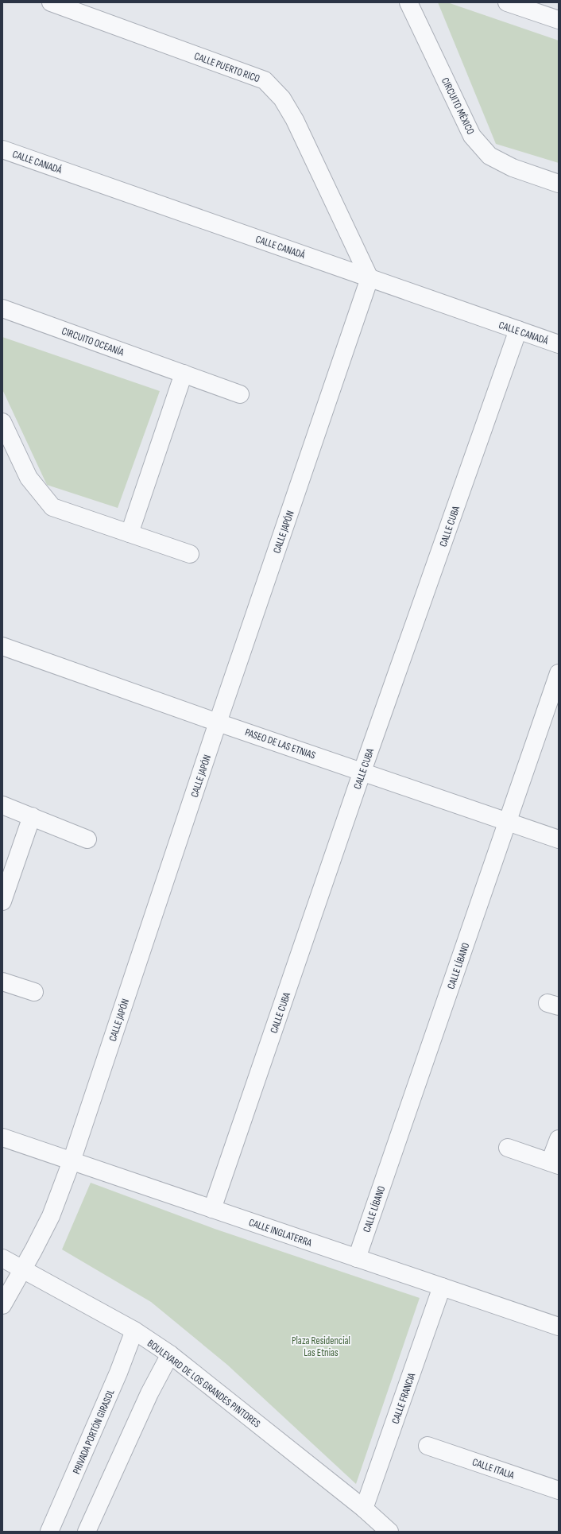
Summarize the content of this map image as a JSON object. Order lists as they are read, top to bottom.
{
  "streets": {
    "street": [
      "CALLE PUERTO RICO",
      "CIRCUITO MÉXICO",
      "CALLE CANADÁ",
      "CIRCUITO OCEANÍA",
      "CALLE CUBA",
      "CALLE JAPÓN",
      "PASEO DE LAS ETNIAS",
      "CALLE LÍBANO",
      "CALLE INGLATERRA",
      "BOULEVARD DE LOS GRANDES PINTORES",
      "CALLE FRANCIA",
      "PRIVADA PORTÓN GIRASOL",
      "CALLE ITALIA"
    ]
  },
  "crossings": [
    ["CALLE PUERTO RICO", "CALLE CANADÁ"],
    ["CALLE PUERTO RICO", "CALLE JAPÓN"],
    ["CALLE CANADÁ", "CALLE CUBA"],
    ["CALLE CANADÁ", "CALLE JAPÓN"],
    ["CALLE CUBA", "PASEO DE LAS ETNIAS"],
    ["CALLE CUBA", "CALLE INGLATERRA"],
    ["CALLE JAPÓN", "PASEO DE LAS ETNIAS"],
    ["CALLE JAPÓN", "CALLE INGLATERRA"],
    ["CALLE JAPÓN", "BOULEVARD DE LOS GRANDES PINTORES"],
    ["PASEO DE LAS ETNIAS", "CALLE LÍBANO"],
    ["CALLE LÍBANO", "CALLE INGLATERRA"],
    ["CALLE INGLATERRA", "CALLE FRANCIA"],
    ["BOULEVARD DE LOS GRANDES PINTORES", "CALLE FRANCIA"],
    ["BOULEVARD DE LOS GRANDES PINTORES", "PRIVADA PORTÓN GIRASOL"]
  ],
  "parks": ["Plaza Residencial Las Etnias"]
}
